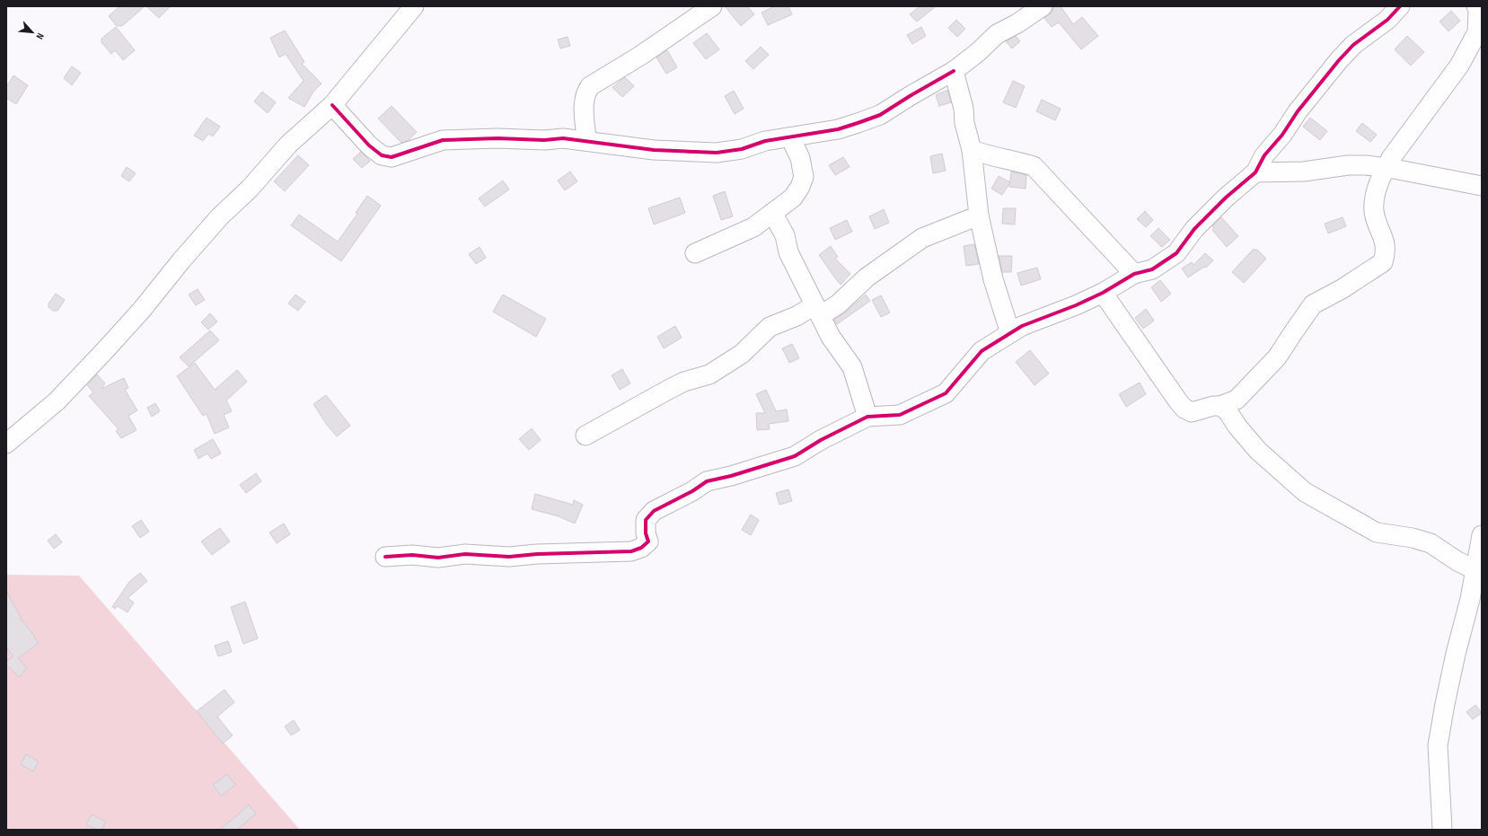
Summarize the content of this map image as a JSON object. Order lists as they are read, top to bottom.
{
  "north": "bottom right"
}
